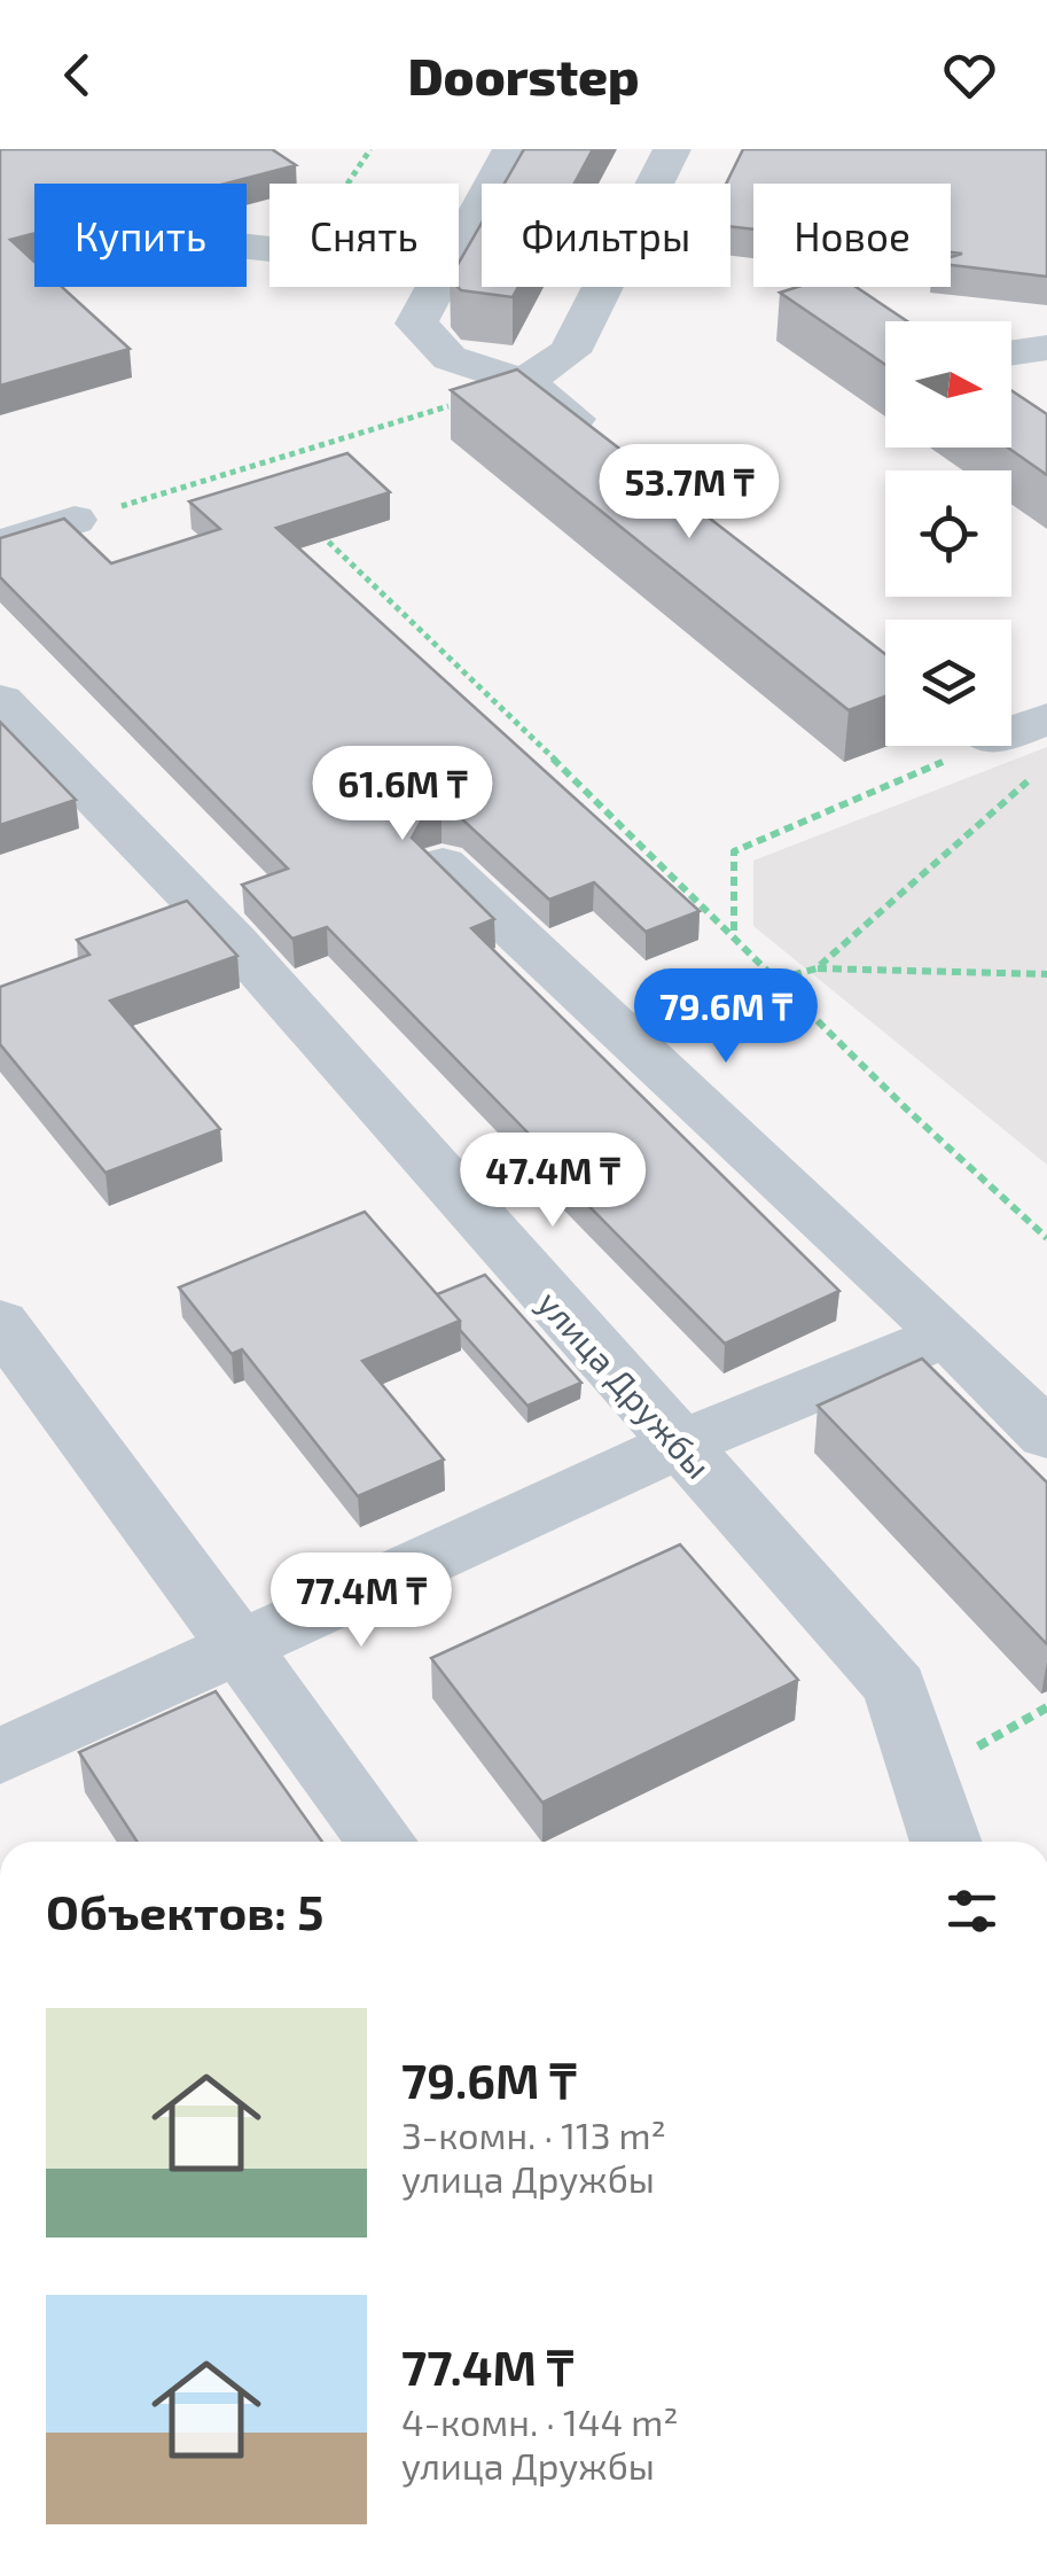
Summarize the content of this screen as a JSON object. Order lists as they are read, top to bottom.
{
  "streets": {
    "street": ["улица Дружбы"]
  },
  "north": "right",
  "page": {
    "header": "Doorstep",
    "chip": [
      "Купить",
      "Снять",
      "Фильтры",
      "Новое"
    ],
    "price": [
      "53.7M ₸",
      "61.6M ₸",
      "79.6M ₸",
      "47.4M ₸",
      "77.4M ₸"
    ],
    "heading": "Объектов: 5",
    "list": [
      {
        "name": "79.6M ₸",
        "note": "3-комн. · 113 m² · улица Дружбы"
      },
      {
        "name": "77.4M ₸",
        "note": "4-комн. · 144 m² · улица Дружбы"
      }
    ]
  }
}
